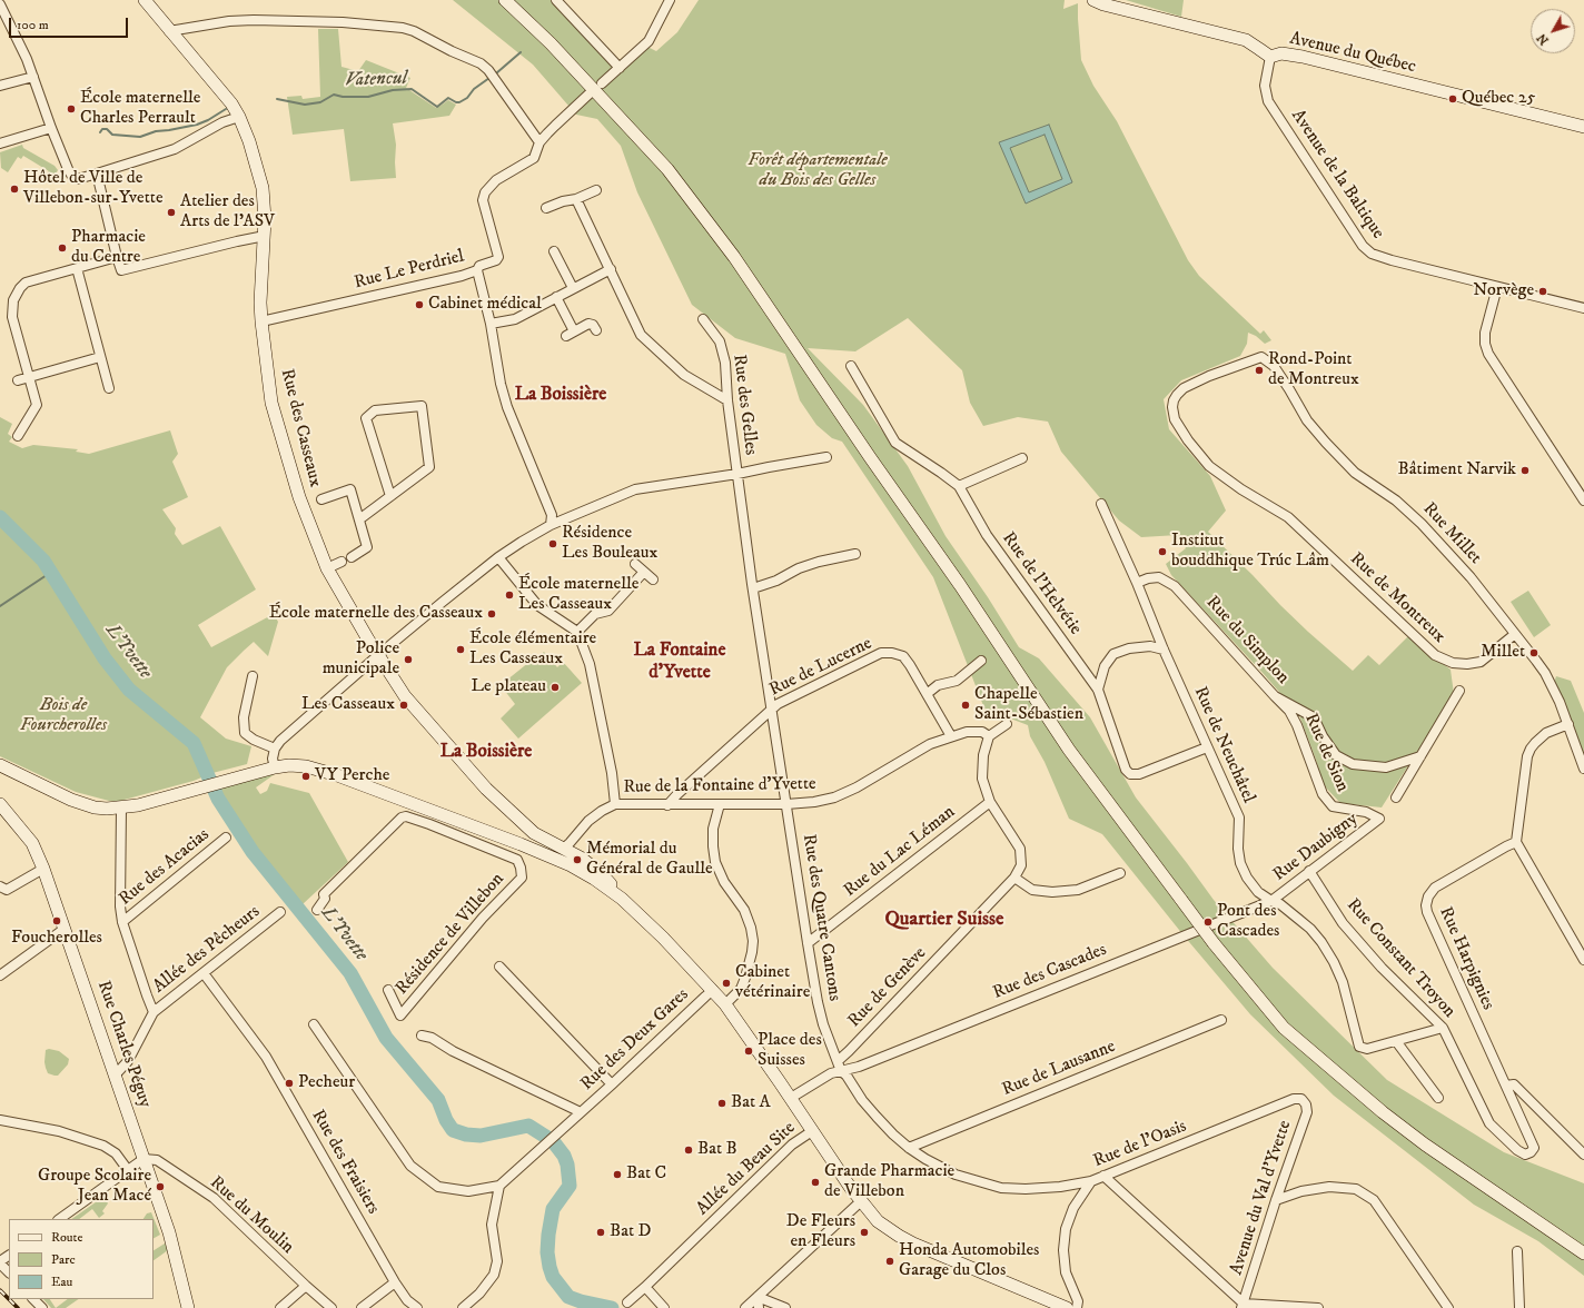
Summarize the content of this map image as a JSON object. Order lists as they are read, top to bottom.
{
  "streets": {
    "main road": ["Avenue du Québec", "Rue des Casseaux", "Rue Charles Péguy"],
    "street": [
      "Avenue de la Baltique",
      "Rue Le Perdriel",
      "Rue des Gelles",
      "Rue Millet",
      "Rue de l'Helvétie",
      "Rue de Montreux",
      "Rue du Simplon",
      "Rue de Lucerne",
      "Rue de Neuchâtel",
      "Rue de Sion",
      "Rue de la Fontaine d’Yvette",
      "Rue Daubigny",
      "Rue du Lac Léman",
      "Rue des Acacias",
      "Rue des Quatre Cantons",
      "Résidence de Villebon",
      "Allée des Pêcheurs",
      "Rue Constant Troyon",
      "Rue Harpignies",
      "Rue des Cascades",
      "Rue de Genève",
      "Rue des Deux Gares",
      "Rue de Lausanne",
      "Rue de l’Oasis",
      "Rue des Fraisiers",
      "Allée du Beau Site",
      "Avenue du Val d'Yvette",
      "Rue du Moulin"
    ]
  },
  "crossings": [
    ["Avenue du Québec", "Avenue de la Baltique"],
    ["Rue Le Perdriel", "Rue des Casseaux"],
    ["Rue des Gelles", "Rue des Quatre Cantons"],
    ["Rue des Casseaux", "Rue de la Fontaine d’Yvette"],
    ["Rue Millet", "Rue de Montreux"],
    ["Rue de l'Helvétie", "Rue de Neuchâtel"],
    ["Rue du Simplon", "Rue de Neuchâtel"],
    ["Rue du Simplon", "Rue de Sion"],
    ["Rue de Lucerne", "Rue de la Fontaine d’Yvette"],
    ["Rue de Lucerne", "Rue des Quatre Cantons"],
    ["Rue de Neuchâtel", "Rue Daubigny"],
    ["Rue de Neuchâtel", "Rue Constant Troyon"],
    ["Rue de Neuchâtel", "Rue des Cascades"],
    ["Rue de Sion", "Rue Daubigny"],
    ["Rue de la Fontaine d’Yvette", "Rue des Quatre Cantons"],
    ["Rue Daubigny", "Rue Constant Troyon"],
    ["Rue Daubigny", "Rue des Cascades"],
    ["Rue du Lac Léman", "Rue des Quatre Cantons"],
    ["Rue des Quatre Cantons", "Rue des Cascades"],
    ["Rue des Quatre Cantons", "Rue de Genève"],
    ["Rue des Quatre Cantons", "Rue de Lausanne"],
    ["Rue des Quatre Cantons", "Rue de l’Oasis"],
    ["Allée des Pêcheurs", "Rue des Fraisiers"],
    ["Rue Constant Troyon", "Rue Harpignies"],
    ["Rue Charles Péguy", "Rue du Moulin"],
    ["Rue de l’Oasis", "Avenue du Val d'Yvette"]
  ],
  "districts": [
    "La Boissière",
    "La Fontaine d'Yvette",
    "La Boissière",
    "Quartier Suisse"
  ],
  "water": ["Vatencul", "L'Yvette"],
  "parks": ["Forêt départementale du Bois des Gelles", "Bois de Fourcherolles"],
  "places": [
    "Québec 25",
    "École maternelle Charles Perrault",
    "Hôtel de Ville de Villebon-sur-Yvette",
    "Atelier des Arts de l’ASV",
    "Pharmacie du Centre",
    "Norvège",
    "Cabinet médical",
    "Rond-Point de Montreux",
    "Bâtiment Narvik",
    "Résidence Les Bouleaux",
    "Institut bouddhique Trúc Lâm",
    "École maternelle Les Casseaux",
    "École maternelle des Casseaux",
    "École élémentaire Les Casseaux",
    "Millet",
    "Police municipale",
    "Le plateau",
    "Les Casseaux",
    "Chapelle Saint-Sébastien",
    "VY Perche",
    "Mémorial du Général de Gaulle",
    "Foucherolles",
    "Pont des Cascades",
    "Cabinet vétérinaire",
    "Place des Suisses",
    "Pecheur",
    "Bat A",
    "Bat B",
    "Bat C",
    "Grande Pharmacie de Villebon",
    "Groupe Scolaire Jean Macé",
    "Bat D",
    "De Fleurs en Fleurs",
    "Honda Automobiles Garage du Clos"
  ],
  "legend": ["Route", "Parc", "Eau"],
  "scale_bar": "100 m",
  "north": "bottom left"
}
